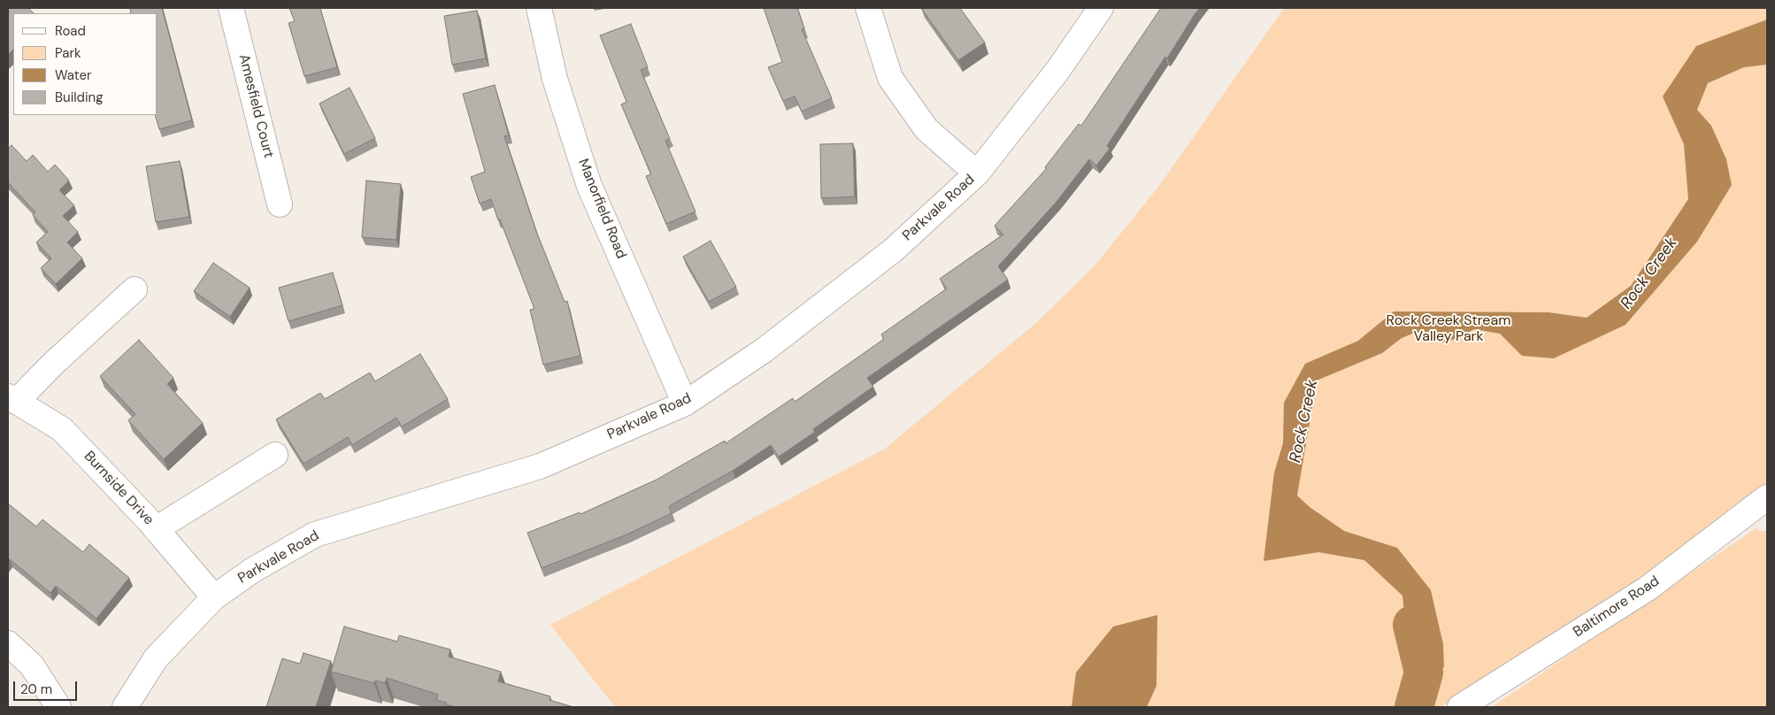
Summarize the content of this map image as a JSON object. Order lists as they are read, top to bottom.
{
  "streets": {
    "street": [
      "Amesfield Court",
      "Parkvale Road",
      "Manorfield Road",
      "Burnside Drive",
      "Baltimore Road"
    ]
  },
  "crossings": [
    ["Parkvale Road", "Manorfield Road"],
    ["Parkvale Road", "Burnside Drive"]
  ],
  "water": ["Rock Creek"],
  "parks": ["Rock Creek Stream Valley Park"],
  "legend": [
    "Road",
    "Park",
    "Water",
    "Building"
  ],
  "scale_bar": "20 m"
}
